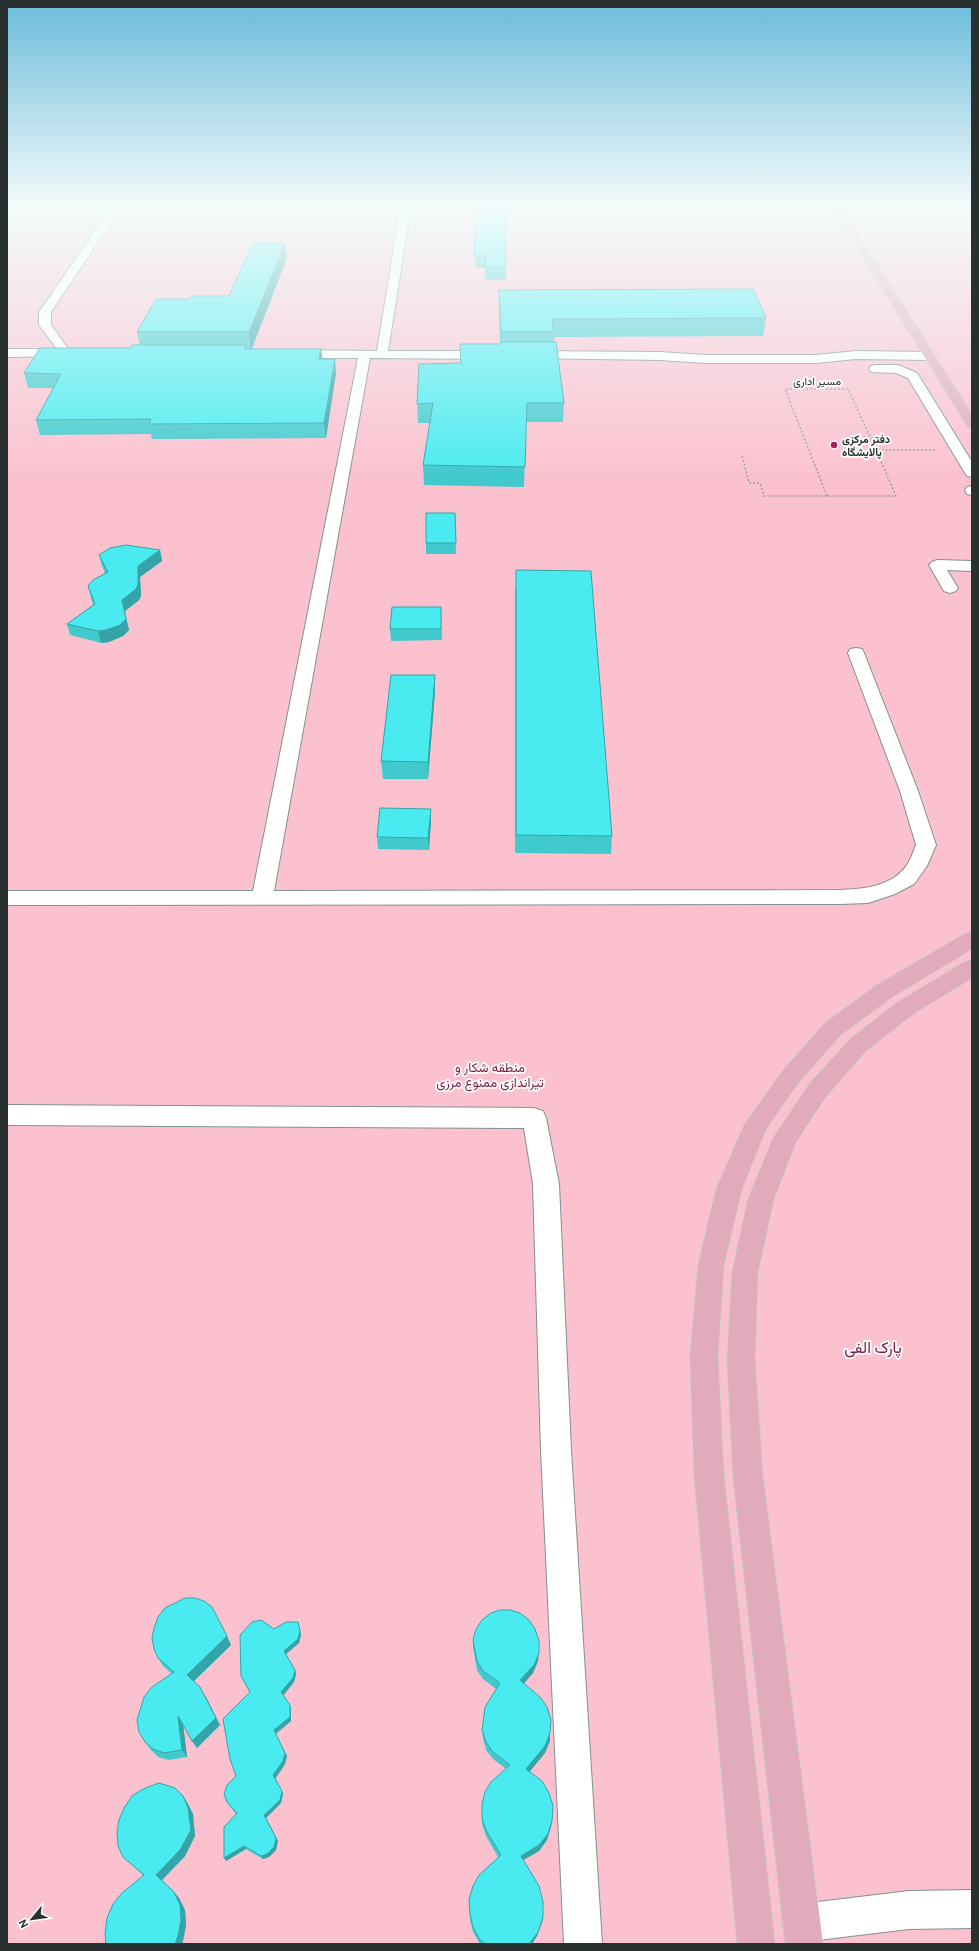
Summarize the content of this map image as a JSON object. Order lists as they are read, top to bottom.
{
  "streets": {
    "path": ["مسیر اداری"]
  },
  "parks": ["منطقه شکار و تیراندازی ممنوع مرزی", "پارک الفی"],
  "places": ["دفتر مرکزی پالایشگاه"],
  "north": "bottom left"
}
